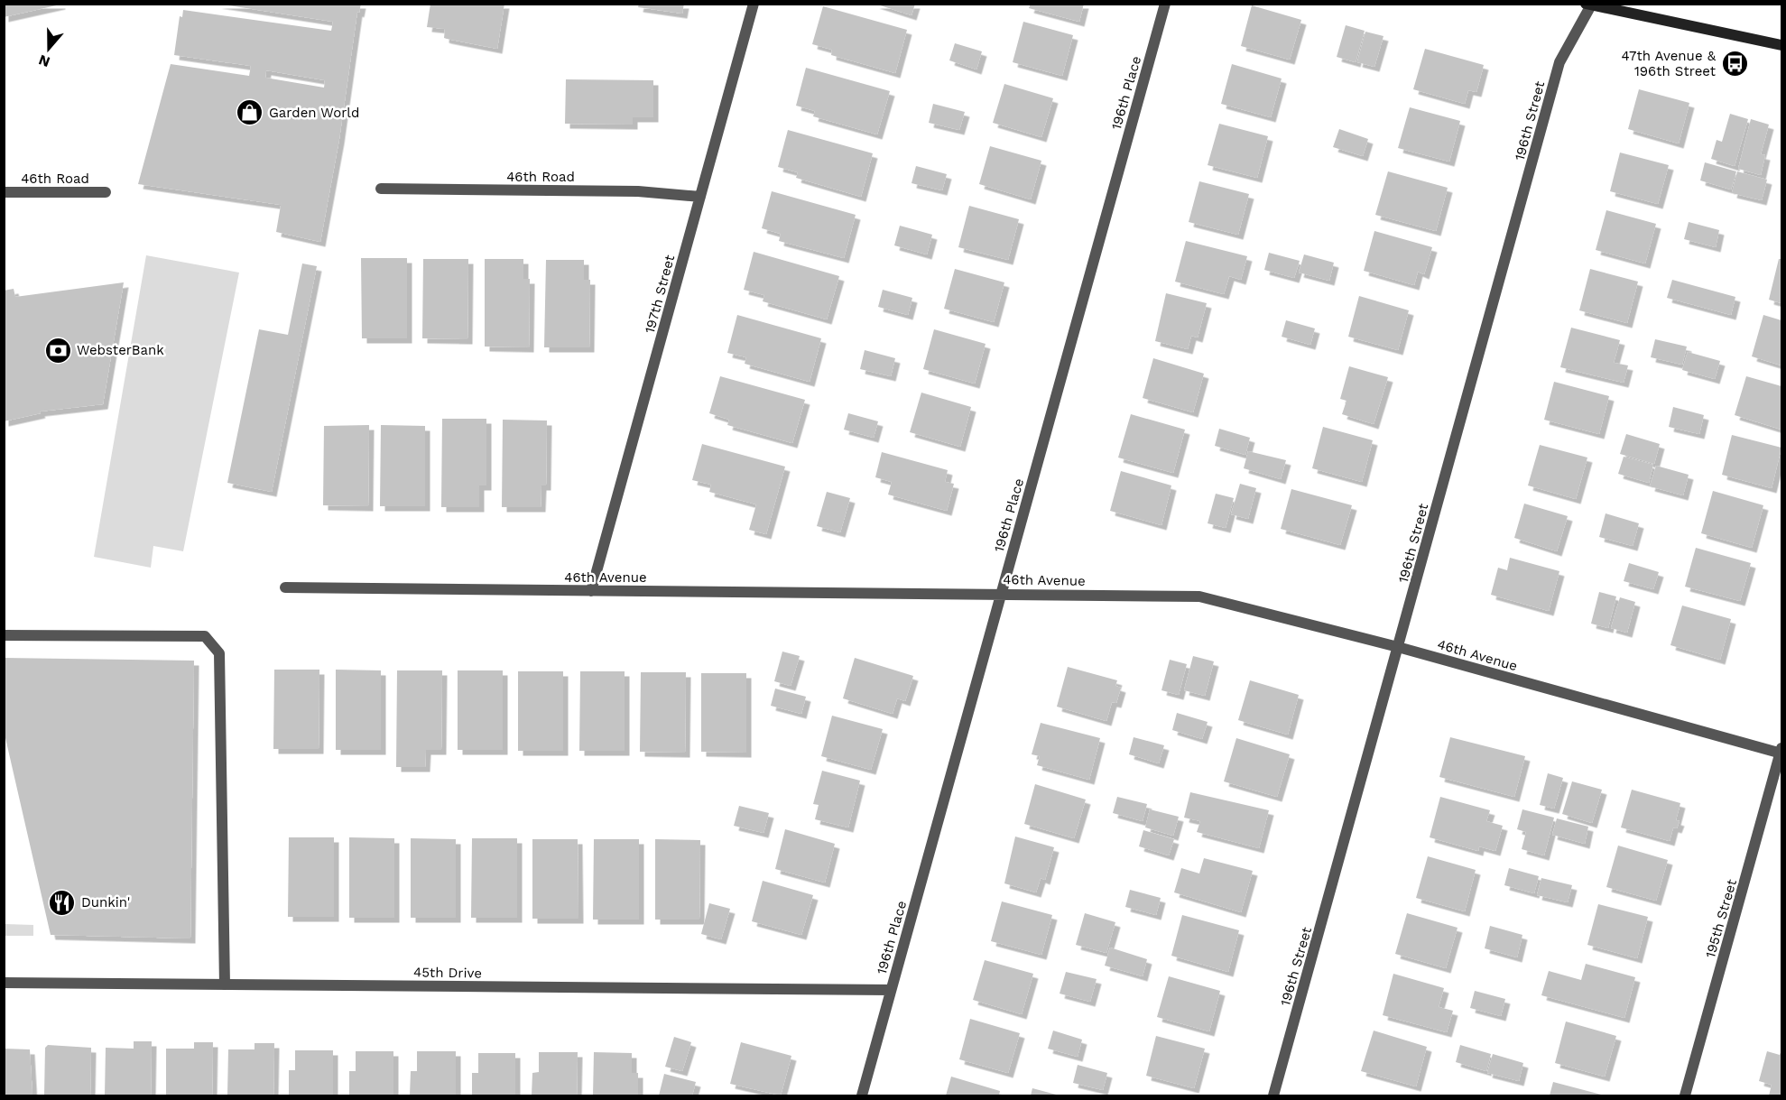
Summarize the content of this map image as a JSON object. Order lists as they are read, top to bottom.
{
  "streets": {
    "street": [
      "196th Place",
      "196th Street",
      "46th Road",
      "197th Street",
      "46th Avenue",
      "195th Street",
      "45th Drive"
    ]
  },
  "crossings": [
    ["196th Place", "46th Avenue"],
    ["196th Place", "45th Drive"],
    ["196th Street", "46th Avenue"],
    ["46th Road", "197th Street"],
    ["197th Street", "46th Avenue"],
    ["46th Avenue", "195th Street"]
  ],
  "places": {
    "bus stop": ["47th Avenue & 196th Street"],
    "shop": ["Garden World"],
    "bank": ["WebsterBank"],
    "restaurant": ["Dunkin'"]
  },
  "north": "bottom"
}
